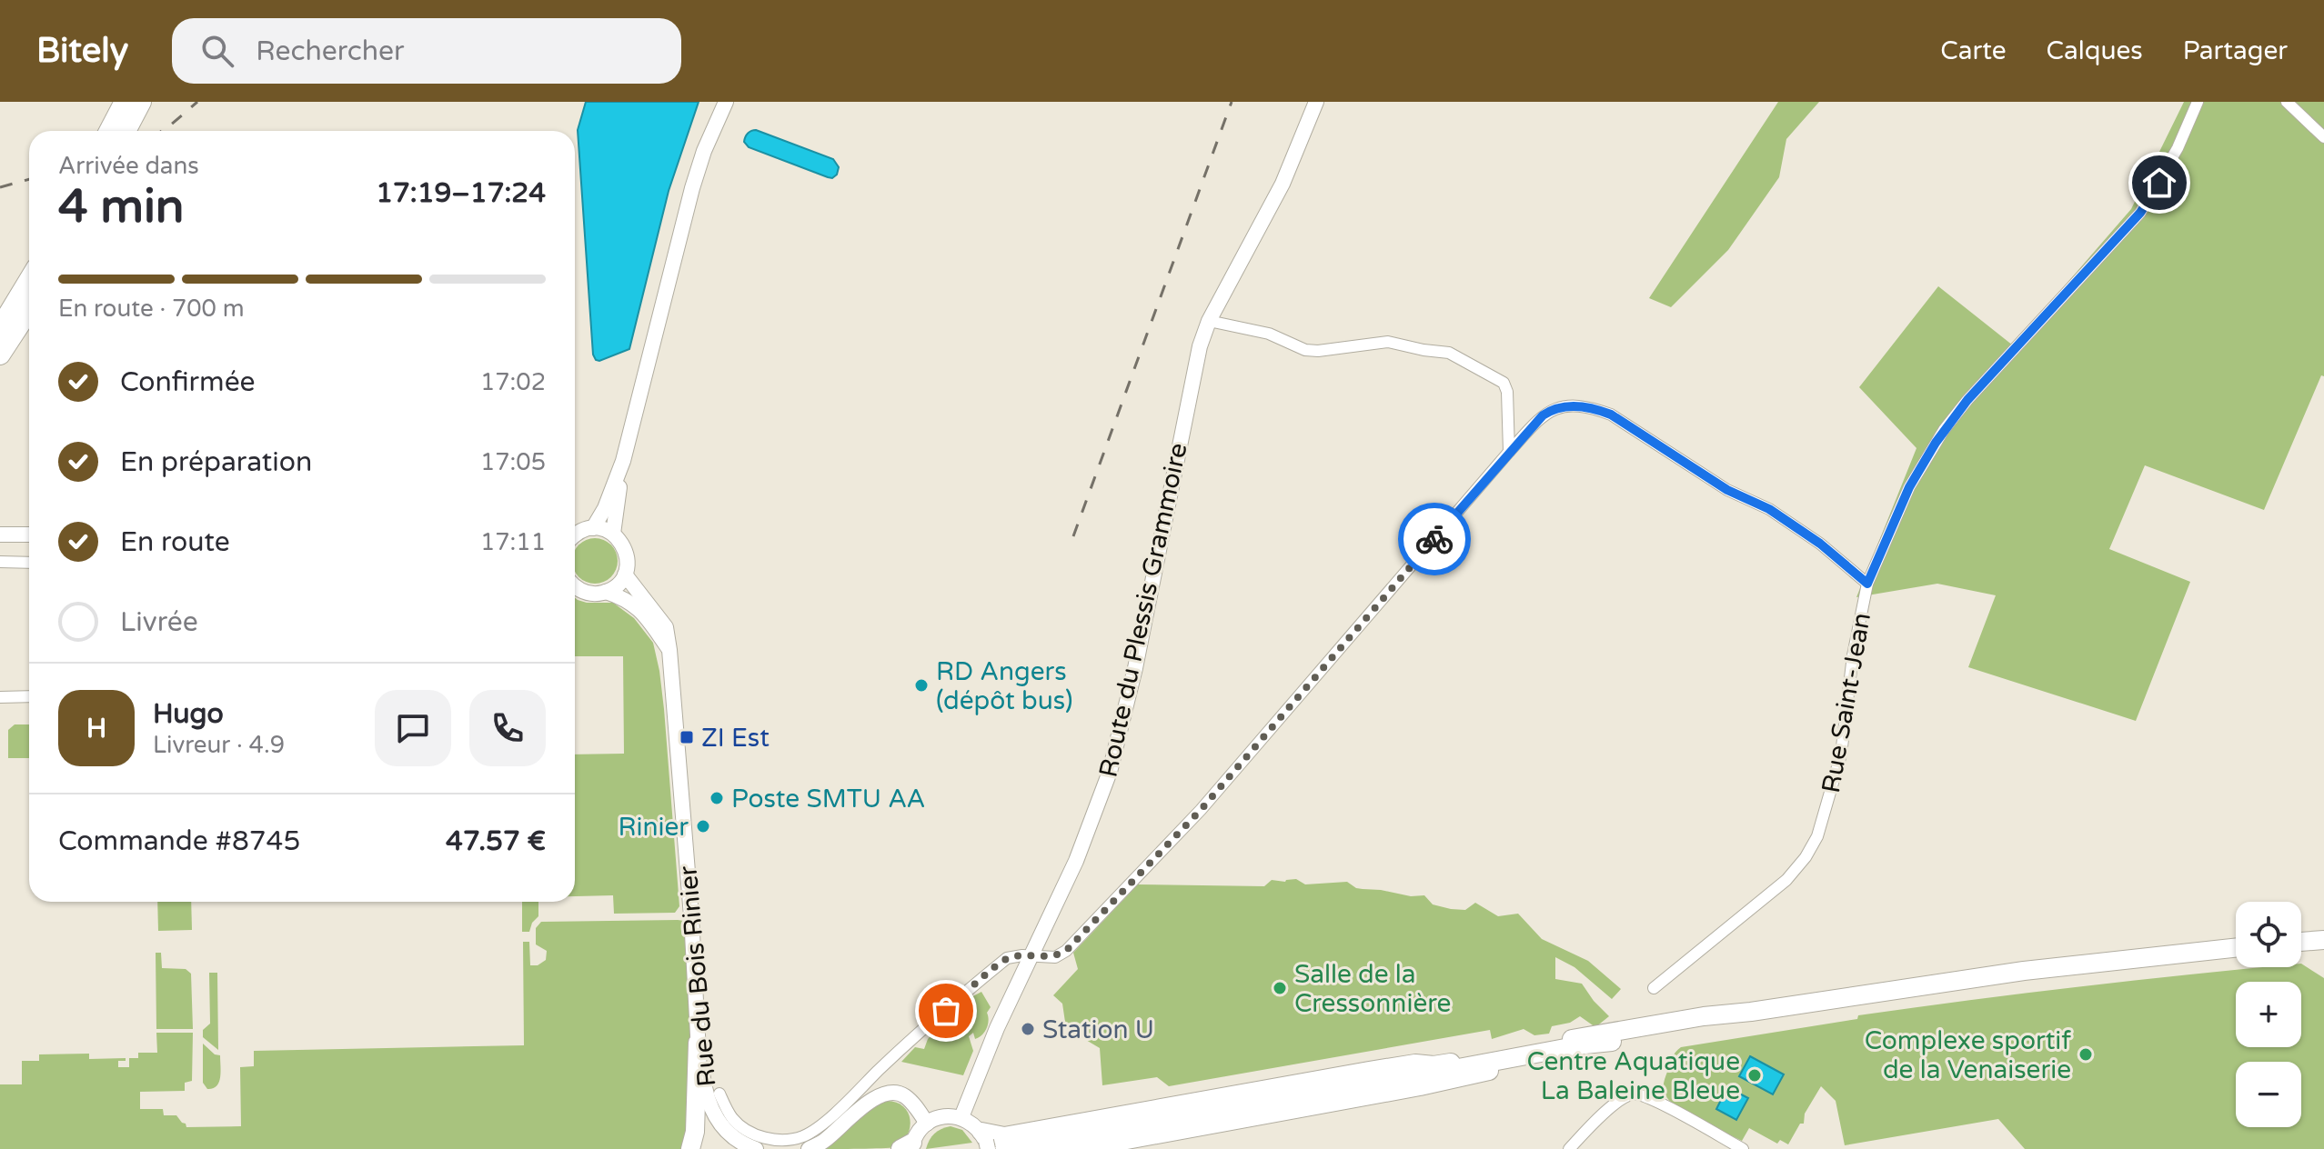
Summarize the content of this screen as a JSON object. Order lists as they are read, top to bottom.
{
  "streets": {
    "street": ["Route du Plessis Grammoire", "Rue Saint-Jean", "Rue du Bois Rinier"]
  },
  "places": {
    "other": [
      "RD Angers (dépôt bus)",
      "Poste SMTU AA",
      "Rinier",
      "Salle de la Cressonnière",
      "Station U",
      "Complexe sportif de la Venaiserie",
      "Centre Aquatique La Baleine Bleue"
    ],
    "transit": ["ZI Est"]
  },
  "page": {
    "header": "Bitely",
    "search": "Rechercher",
    "nav": ["Carte", "Calques", "Partager"],
    "heading": ["4 min", "Arrivée dans", "17:19–17:24"],
    "panel": [
      "Hugo",
      "Livreur · 4.9",
      "Commande #8745",
      "47.57 €"
    ],
    "bar": "En route · 700 m",
    "list": [
      ["Confirmée", "17:02"],
      ["En préparation", "17:05"],
      ["En route", "17:11"],
      "Livrée"
    ],
    "round": "H",
    "map_buttons": ["+", "−"]
  }
}
